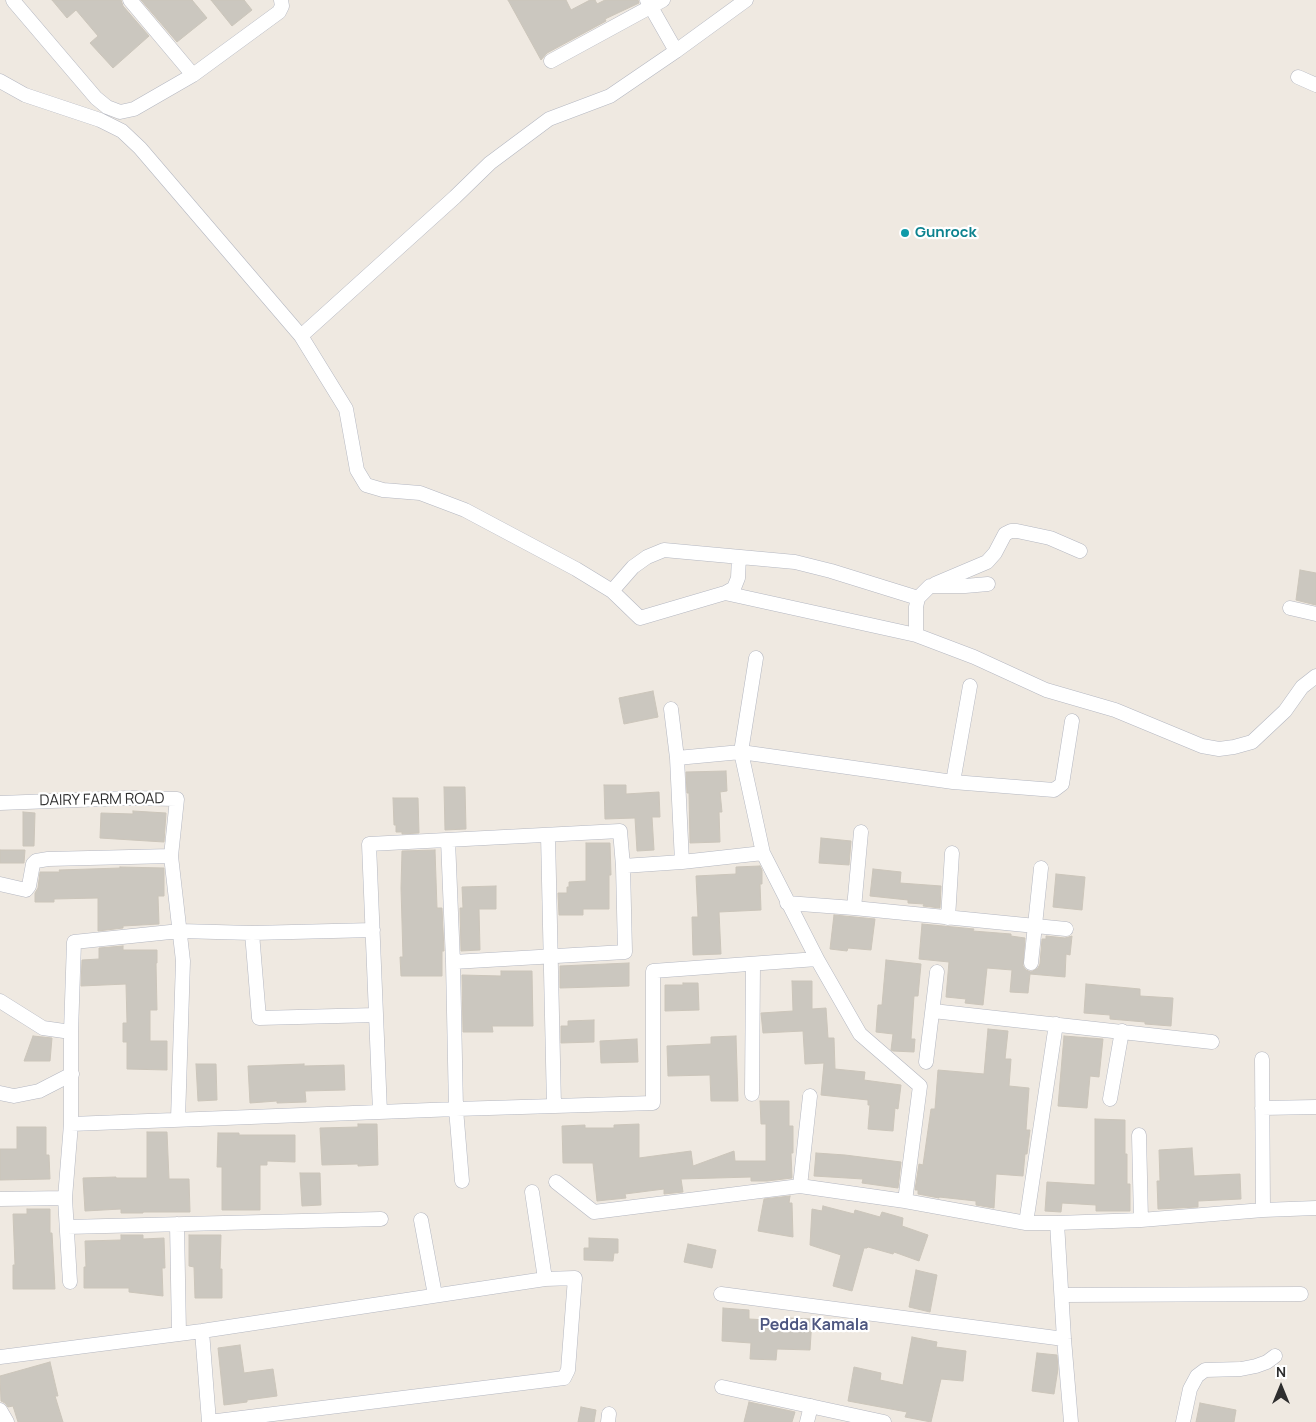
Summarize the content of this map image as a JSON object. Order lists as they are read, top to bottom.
{
  "streets": {
    "street": ["DAIRY FARM ROAD"]
  },
  "districts": ["Pedda Kamala"],
  "places": ["Gunrock"],
  "north": "top"
}
